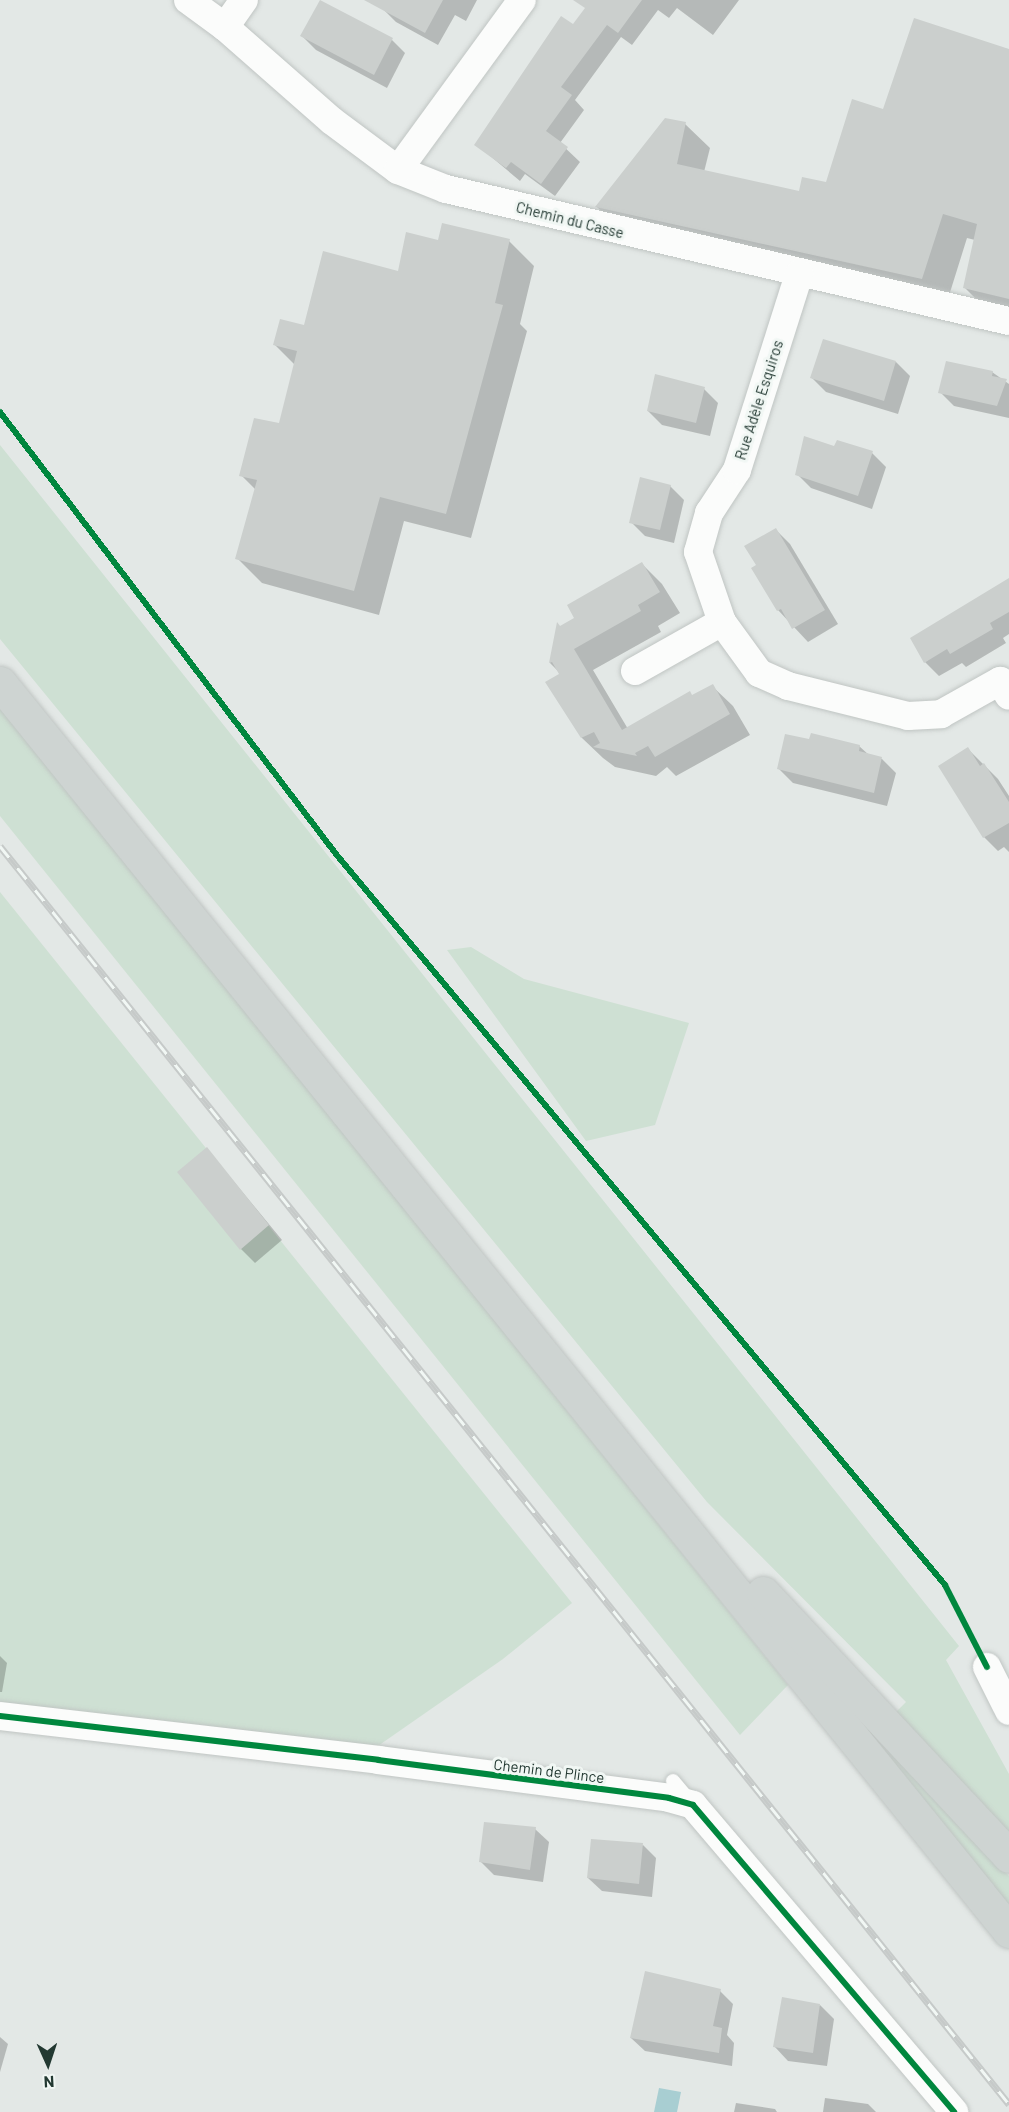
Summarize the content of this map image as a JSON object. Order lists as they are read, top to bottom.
{
  "streets": {
    "street": ["Chemin du Casse", "Rue Adèle Esquiros", "Chemin de Plince"]
  },
  "crossings": [
    ["Chemin du Casse", "Rue Adèle Esquiros"]
  ],
  "north": "bottom"
}
